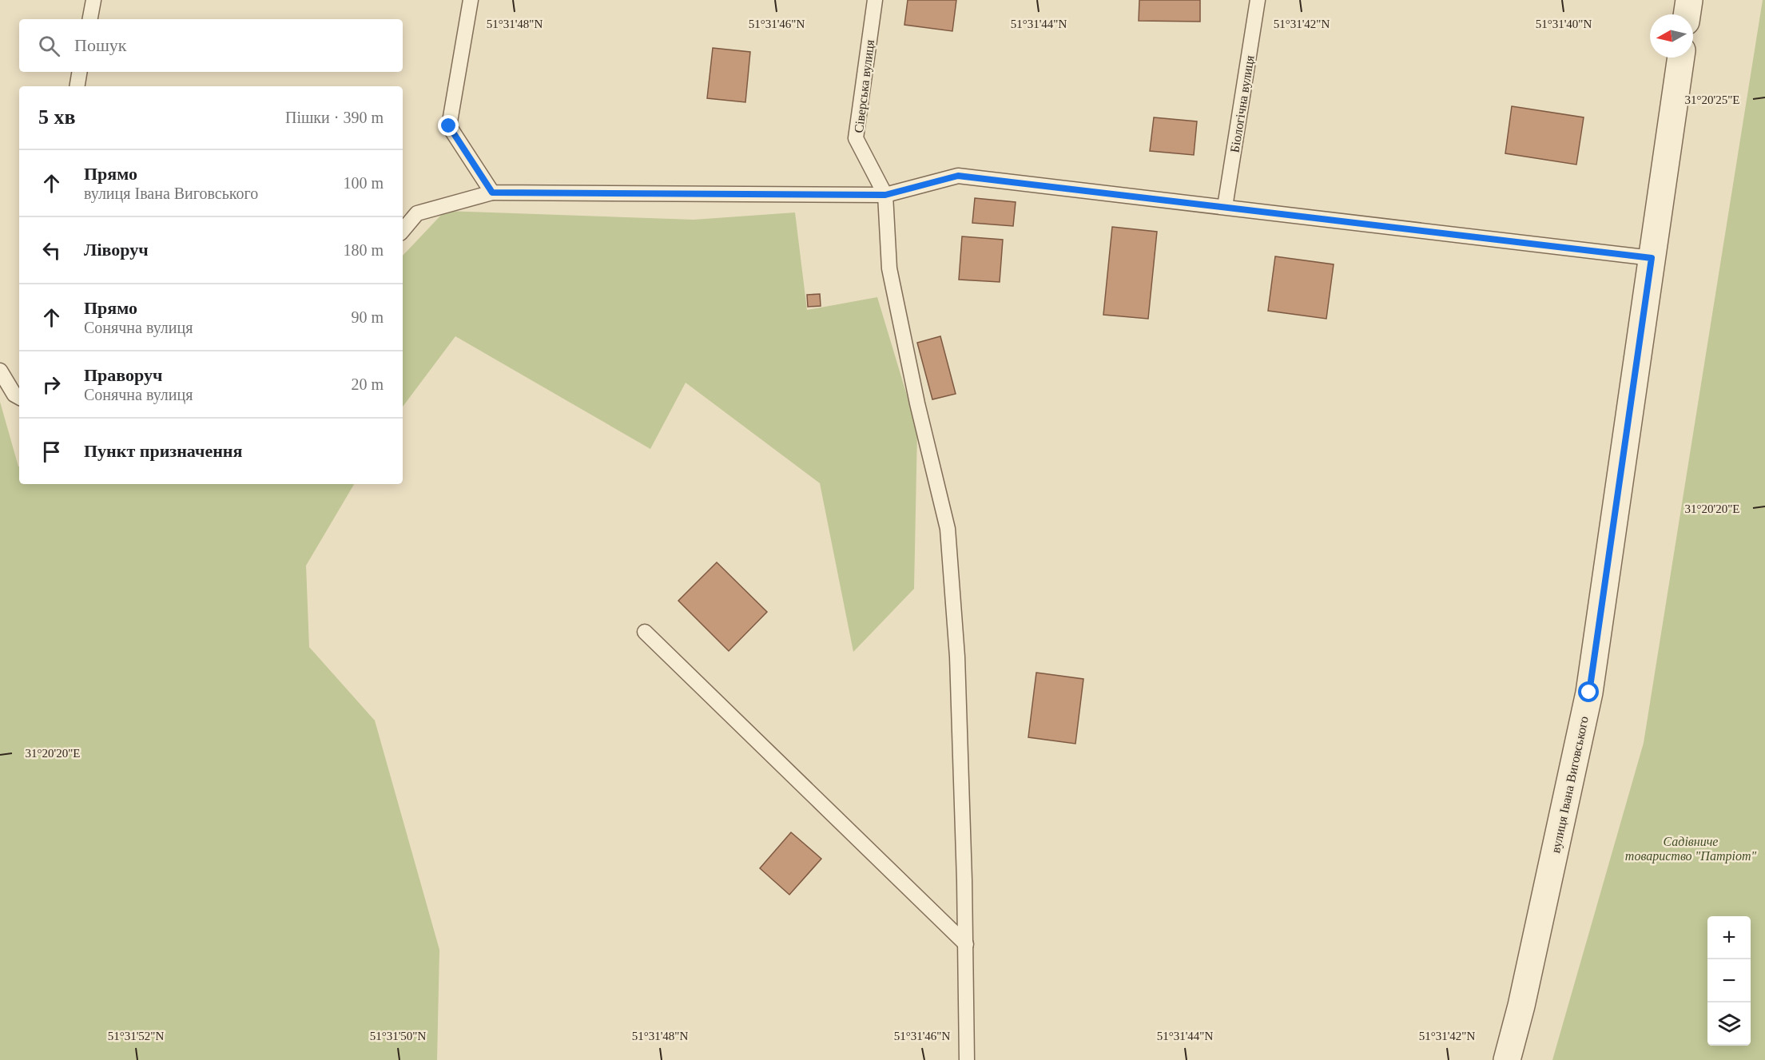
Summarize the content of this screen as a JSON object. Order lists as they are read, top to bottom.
{
  "streets": {
    "street": ["вулиця Івана Виговського"],
    "lane": ["Сіверська вулиця", "Біологічна вулиця"]
  },
  "parks": ["Садівниче товариство \"Патріот\""],
  "north": "left",
  "page": {
    "search": "Пошук",
    "heading": ["5 хв", "Пішки · 390 m"],
    "list": [
      ["Прямо", "вулиця Івана Виговського", "100 m"],
      ["Ліворуч", "180 m"],
      ["Прямо", "Сонячна вулиця", "90 m"],
      ["Праворуч", "Сонячна вулиця", "20 m"],
      "Пункт призначення"
    ],
    "map_buttons": ["+", "−"]
  },
  "coordinates": [
    "51°31'48\"N",
    "51°31'46\"N",
    "51°31'44\"N",
    "51°31'42\"N",
    "51°31'40\"N",
    "31°20'25\"E",
    "31°20'20\"E",
    "51°31'52\"N",
    "51°31'50\"N"
  ]
}
